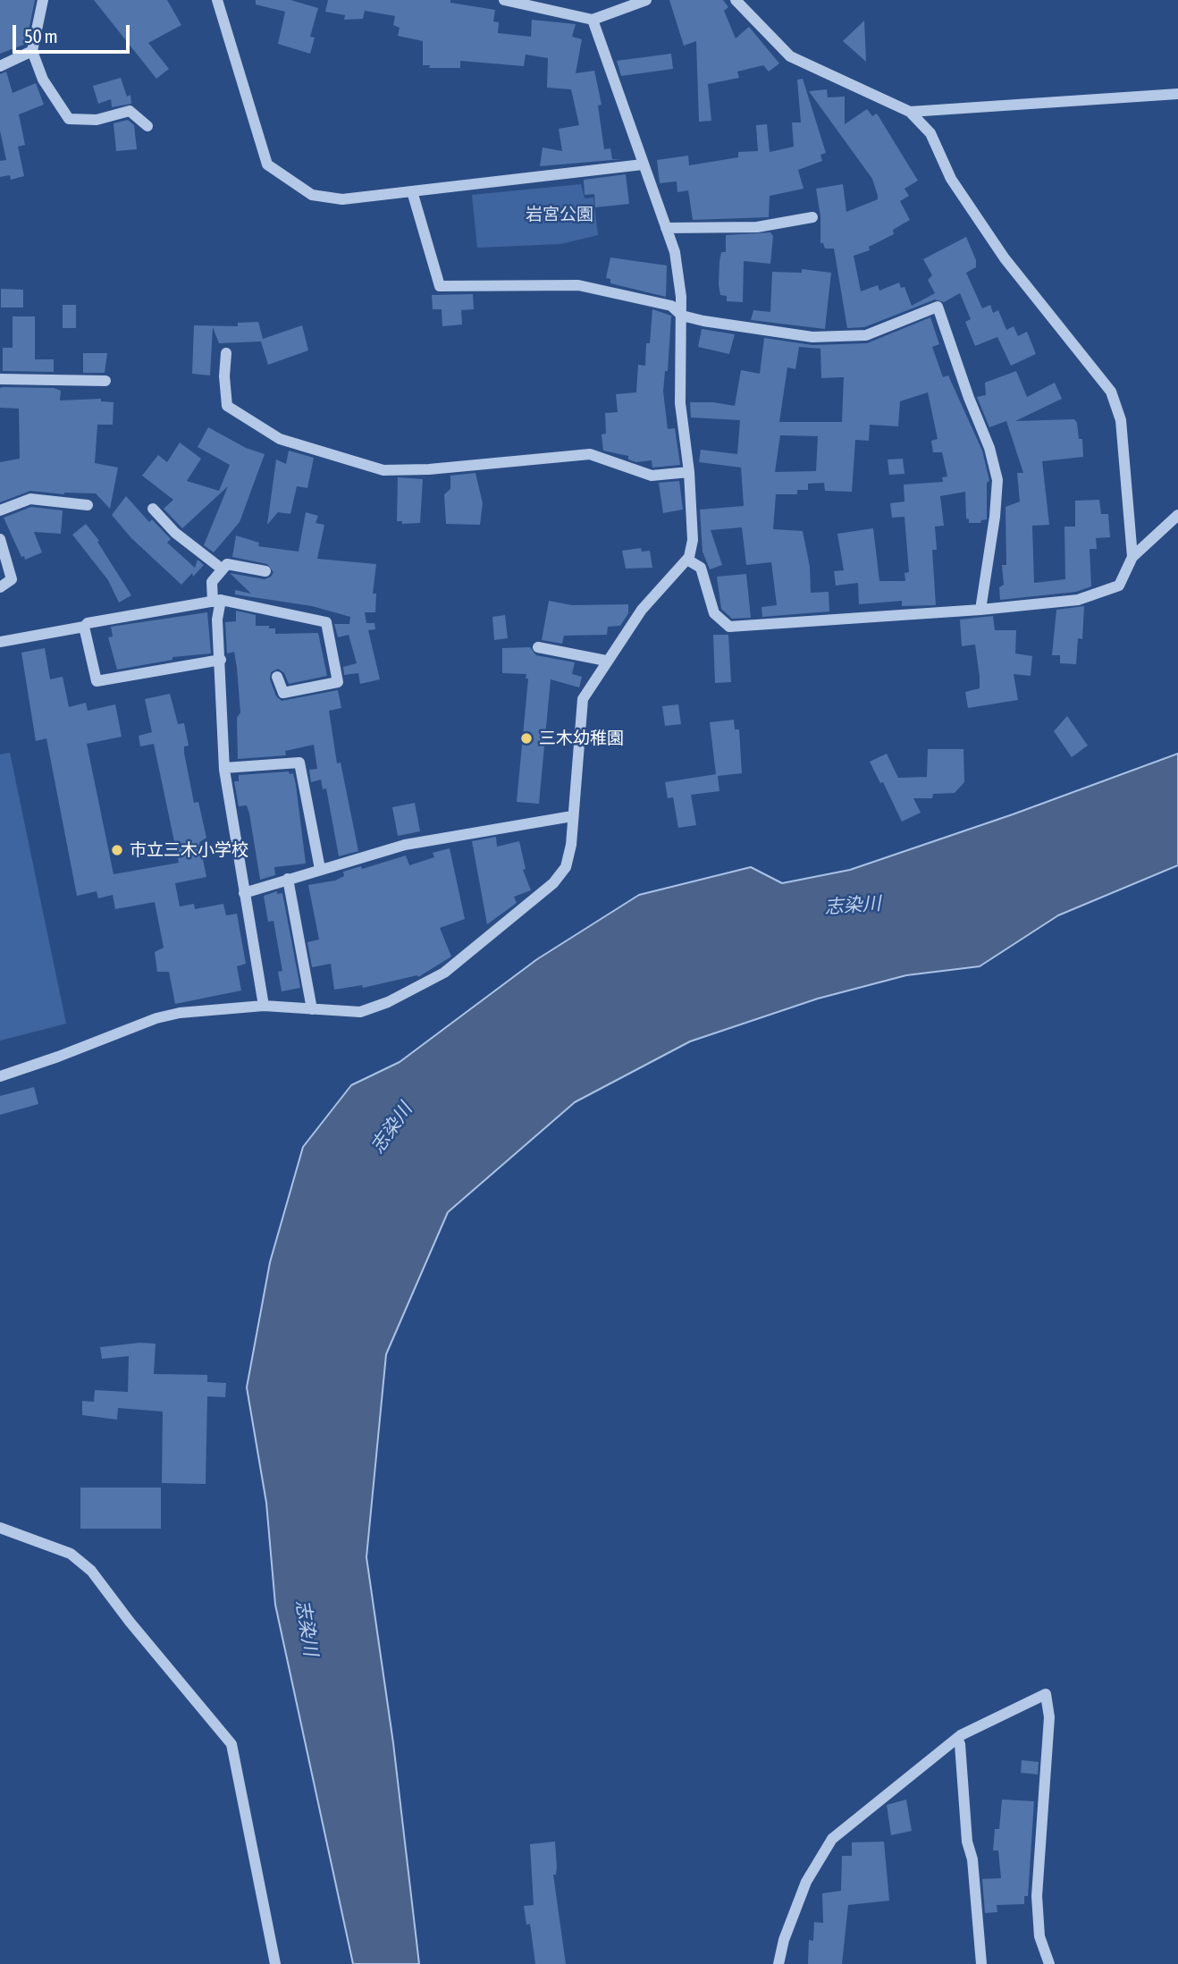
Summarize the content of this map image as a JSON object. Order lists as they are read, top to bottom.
{
  "water": ["志染川"],
  "parks": ["岩宮公園"],
  "places": ["三木幼稚園", "市立三木小学校"],
  "scale_bar": "50 m"
}
